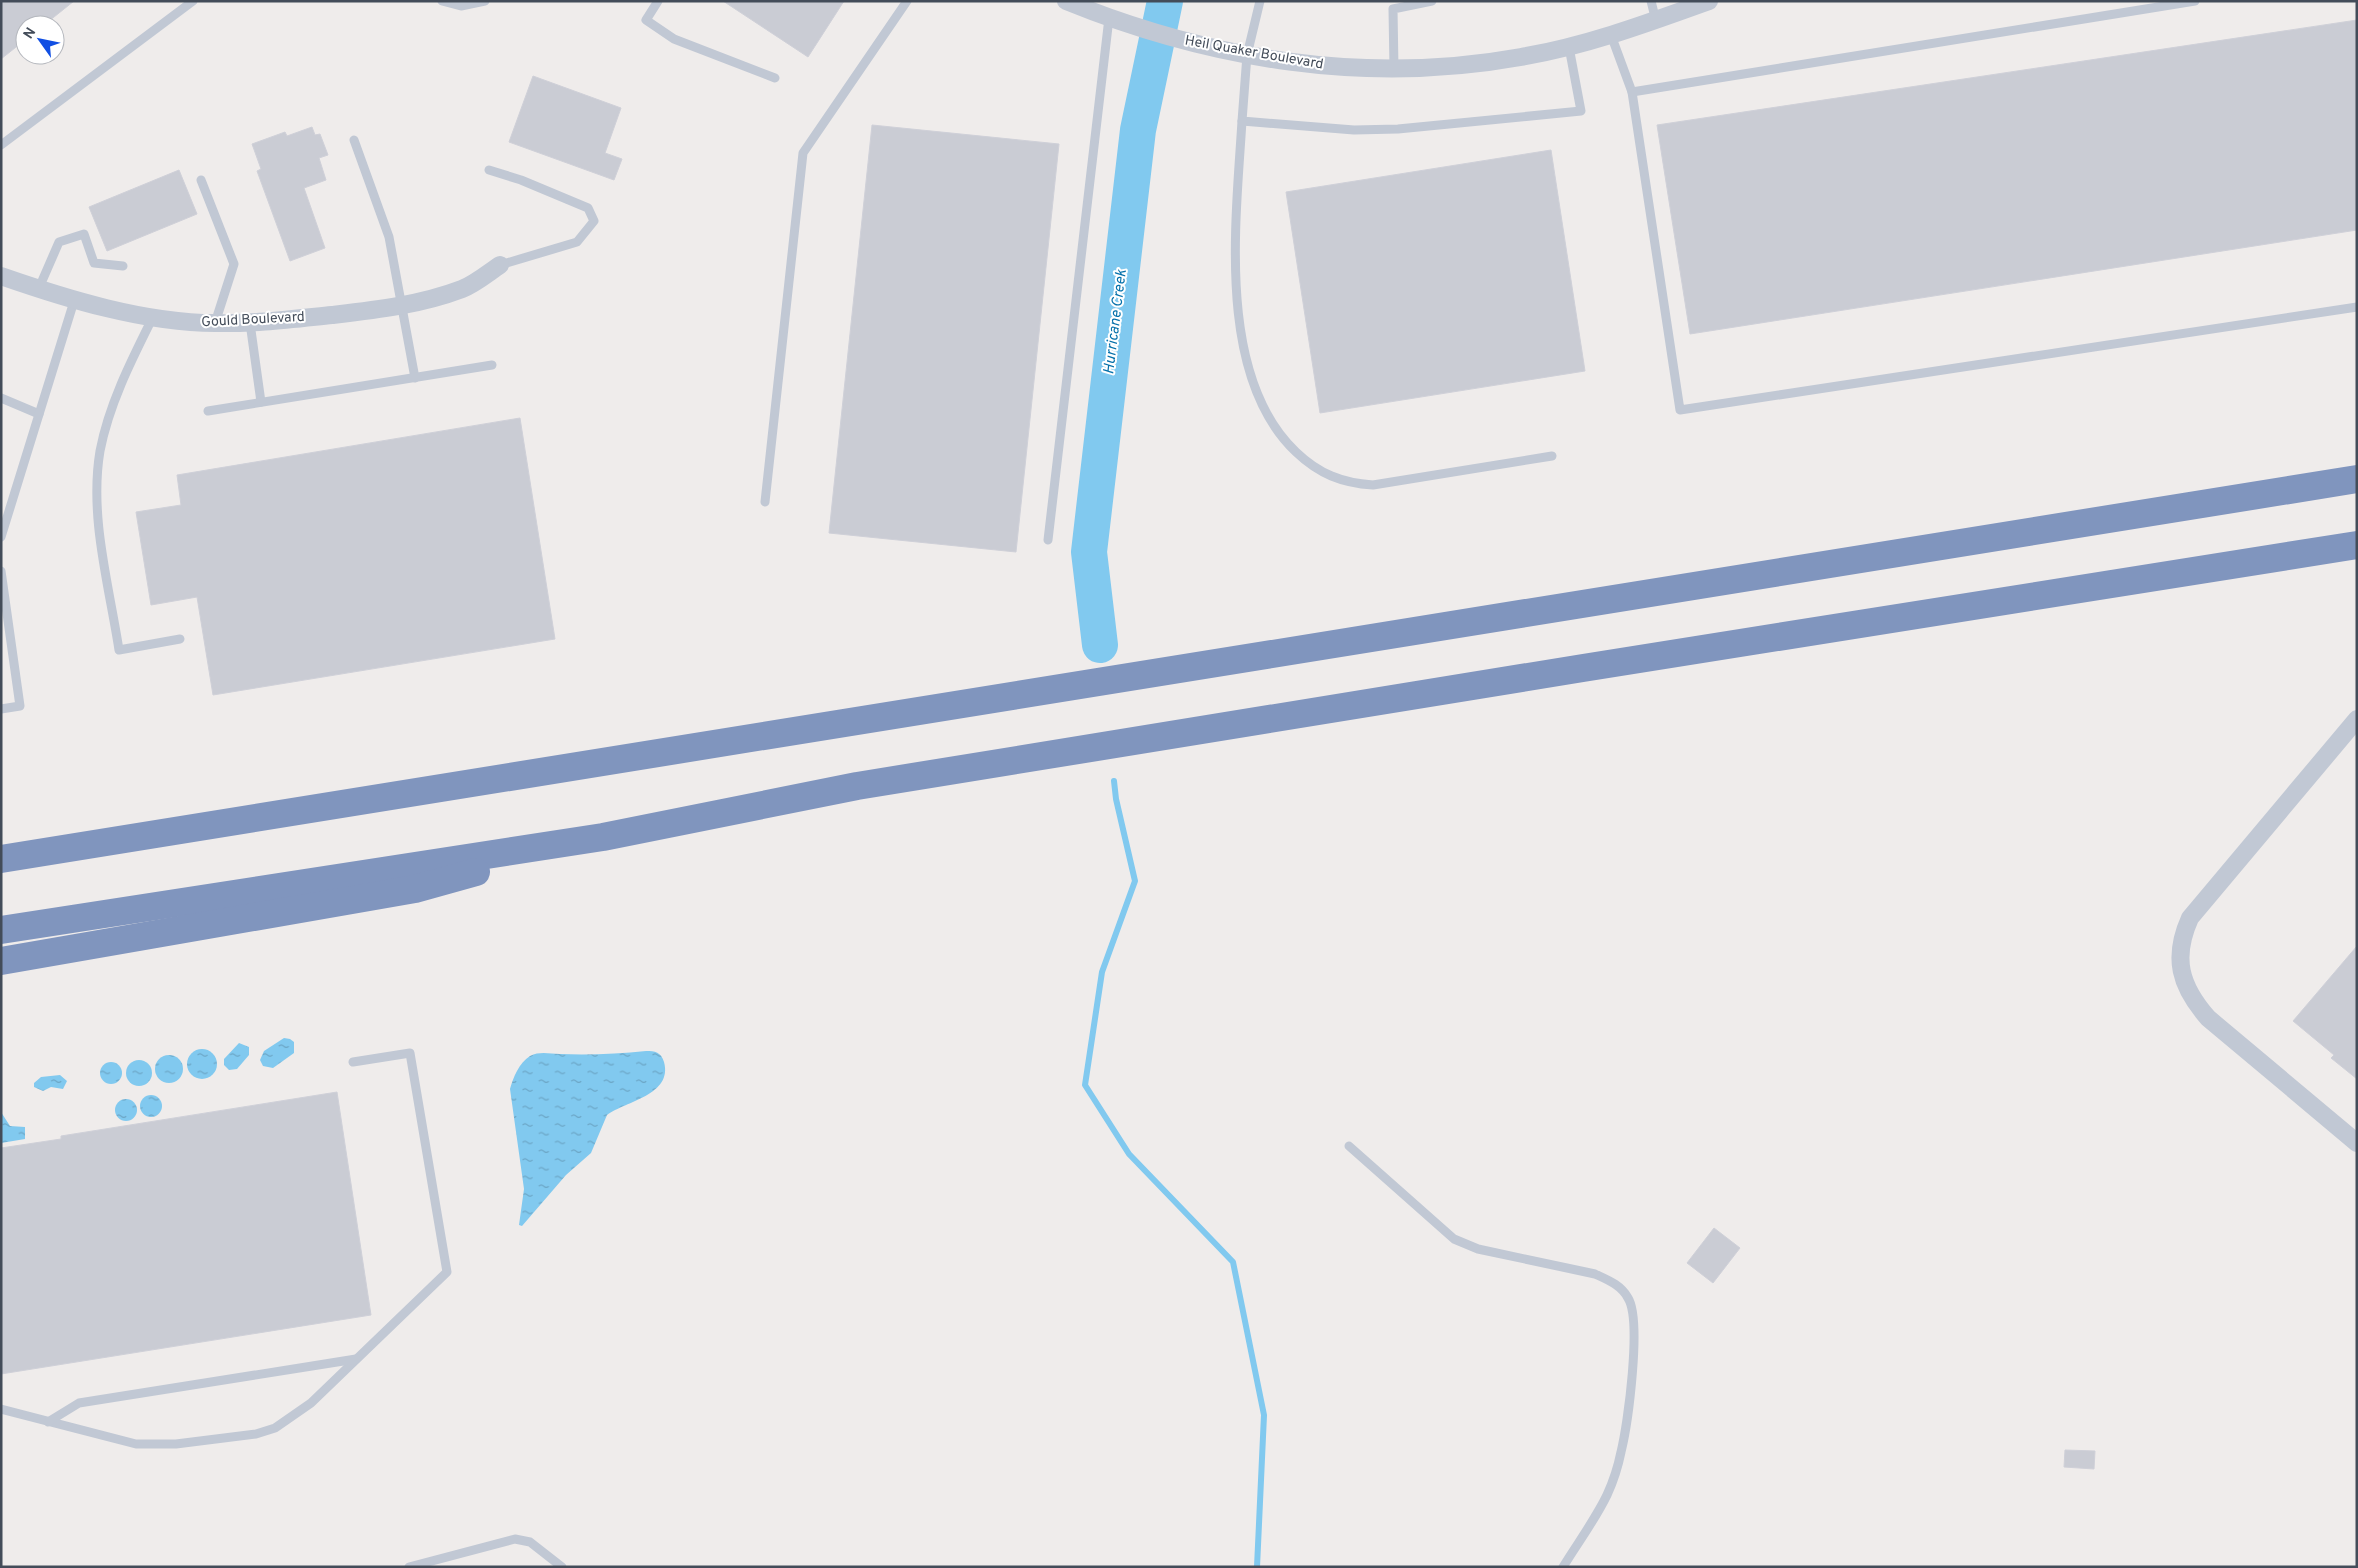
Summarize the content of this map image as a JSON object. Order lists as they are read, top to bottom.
{
  "streets": {
    "street": ["Heil Quaker Boulevard", "Gould Boulevard"]
  },
  "water": ["Hurricane Creek"],
  "north": "top left"
}
